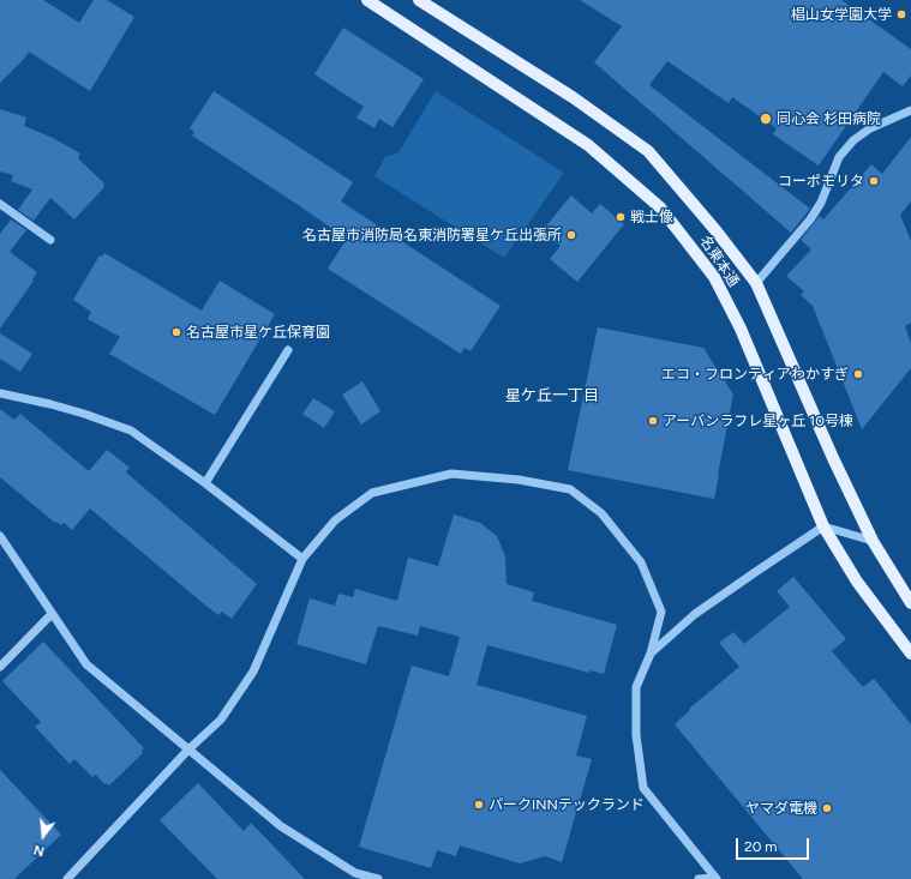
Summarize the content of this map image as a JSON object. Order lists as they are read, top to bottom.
{
  "streets": {
    "main road": ["名東本通"]
  },
  "districts": ["星ケ丘一丁目"],
  "places": [
    "椙山女学園大学",
    "同心会 杉田病院",
    "コーポモリタ",
    "戦士像",
    "名古屋市消防局名東消防署星ケ丘出張所",
    "名古屋市星ケ丘保育園",
    "エコ・フロンティアわかすぎ",
    "アーバンラフレ星ヶ丘 10号棟",
    "パークINNテックランド",
    "ヤマダ電機"
  ],
  "scale_bar": "20 m",
  "north": "bottom"
}
